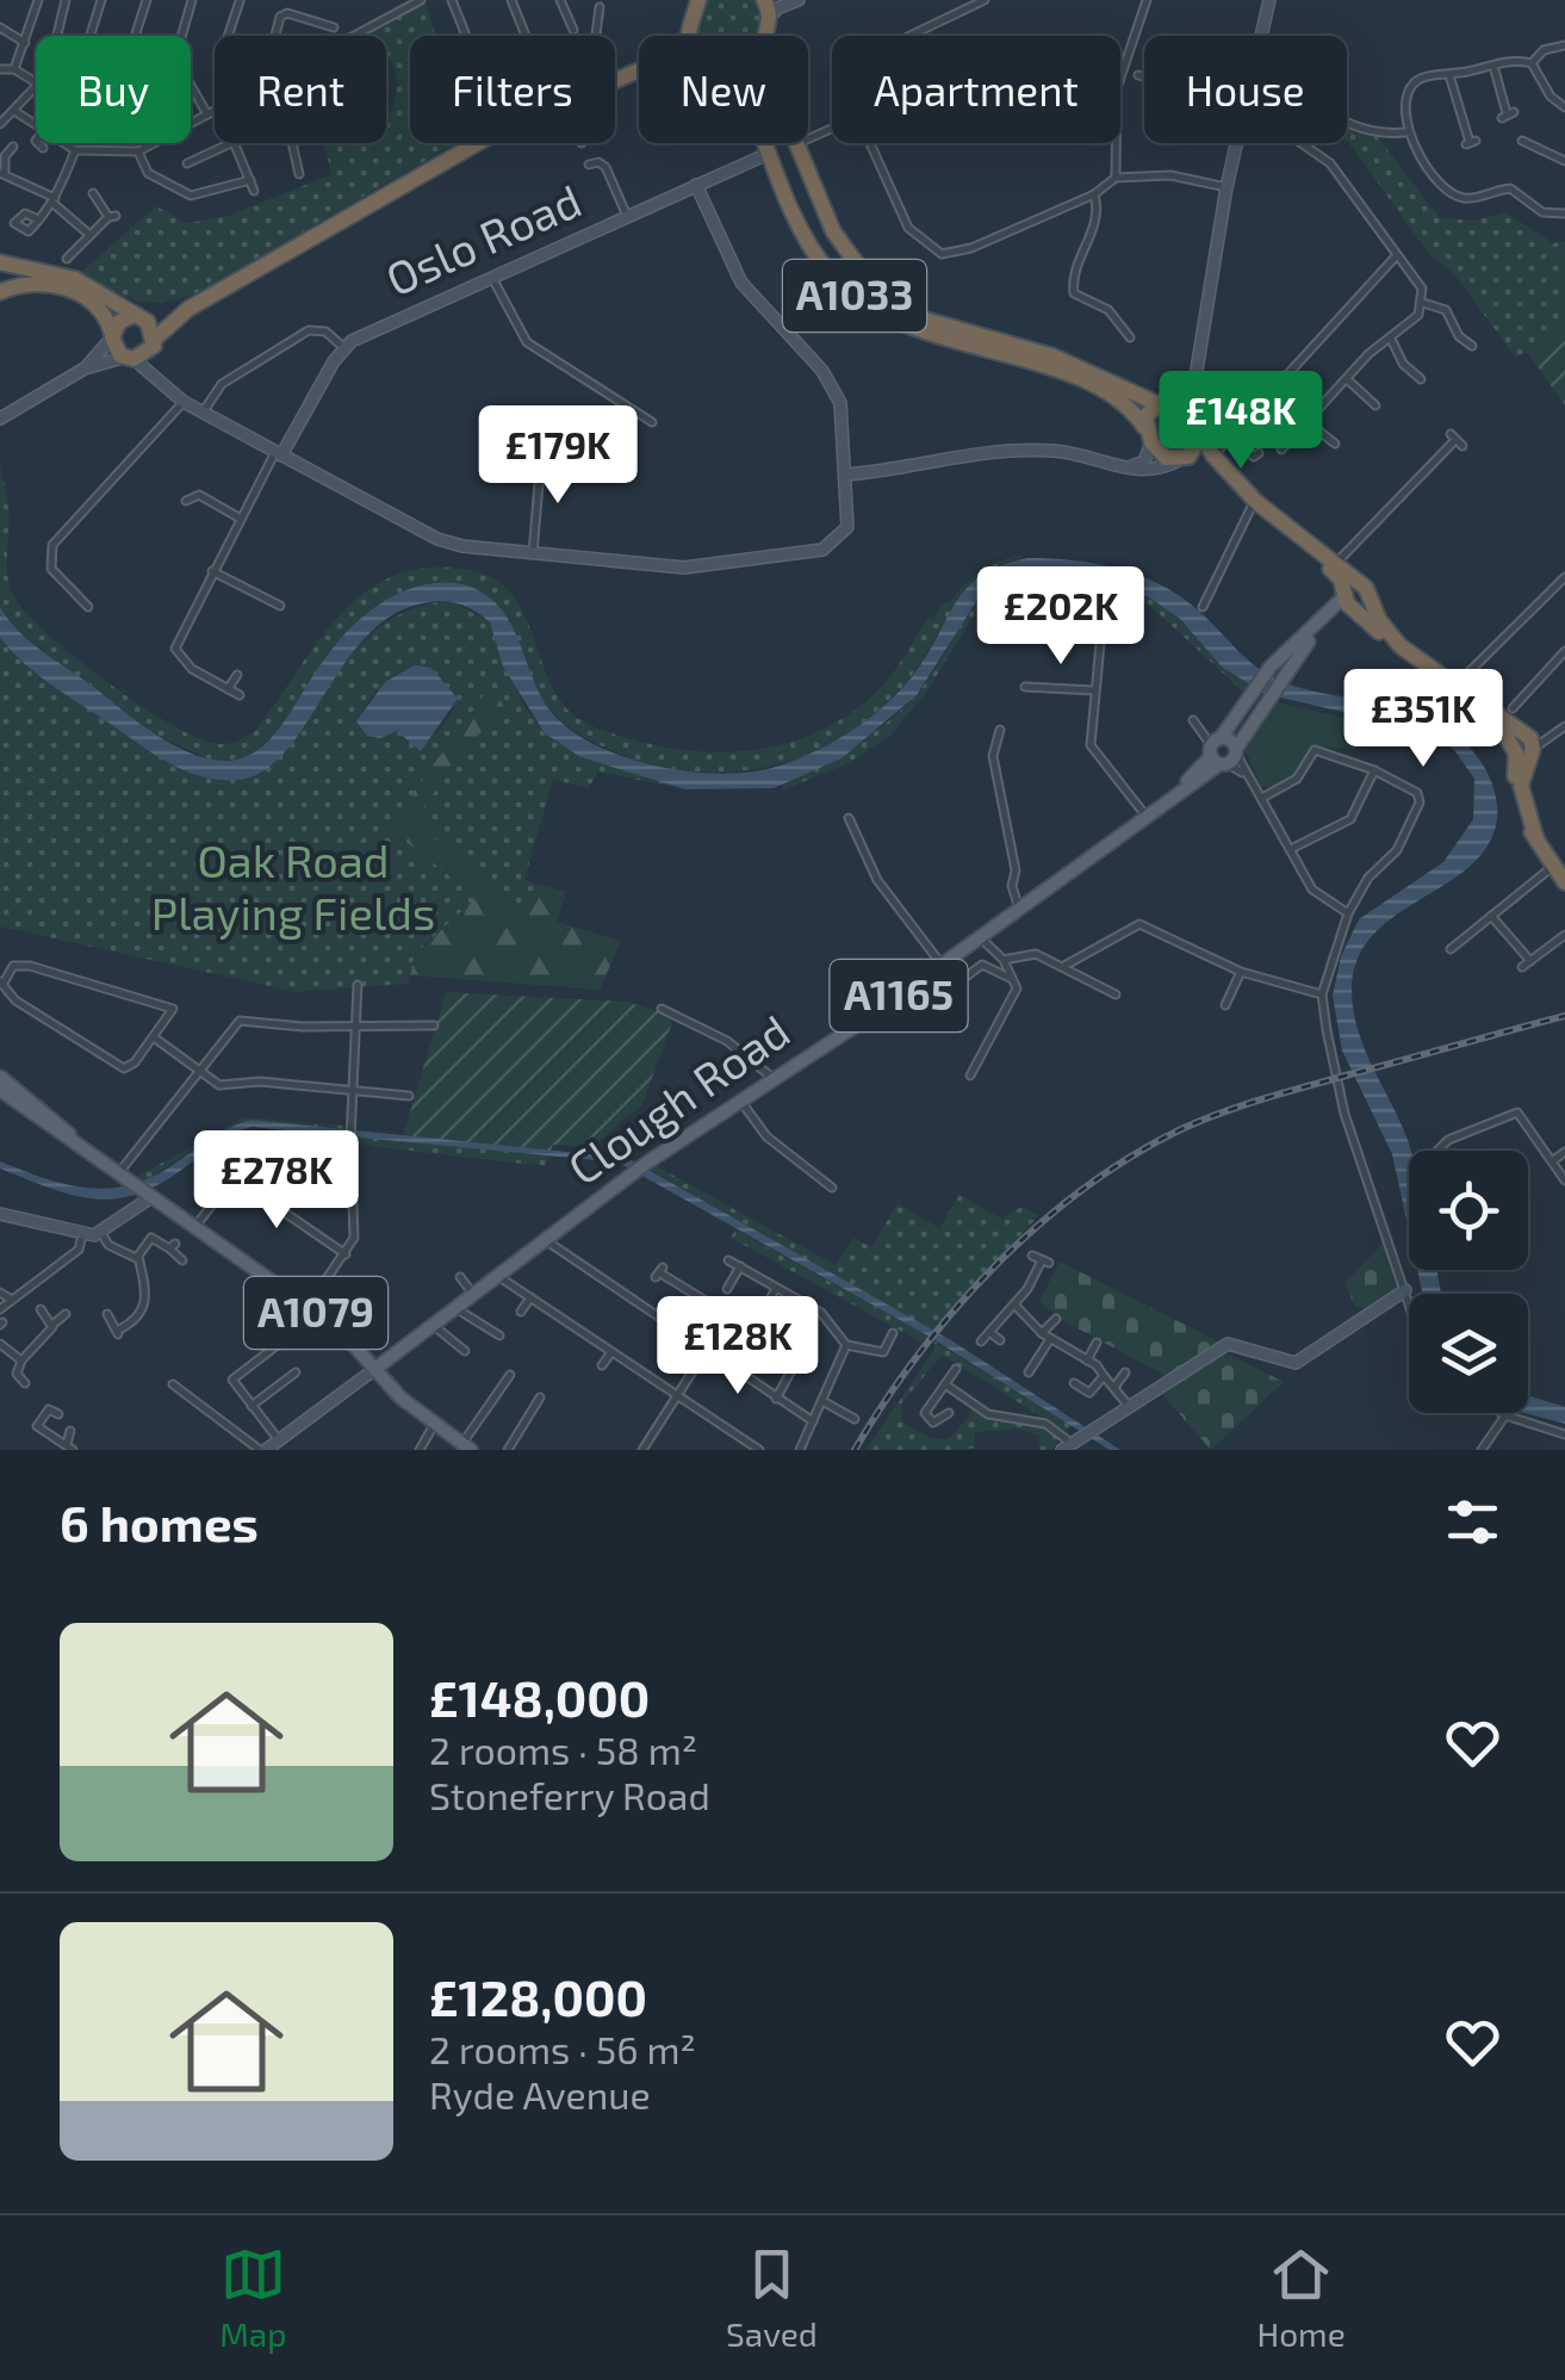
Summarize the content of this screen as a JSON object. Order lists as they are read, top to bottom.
{
  "streets": {
    "highway": ["A1033"],
    "main road": ["A1165", "Clough Road", "A1079"],
    "street": ["Oslo Road"]
  },
  "crossings": [
    ["Oslo Road", "A1033"],
    ["A1033", "A1165"],
    ["A1165", "Clough Road"],
    ["Clough Road", "A1079"]
  ],
  "parks": ["Oak Road Playing Fields"],
  "page": {
    "chip": [
      "Buy",
      "Rent",
      "Filters",
      "New",
      "Apartment",
      "House"
    ],
    "price": [
      "£148K",
      "£179K",
      "£202K",
      "£351K",
      "£278K",
      "£128K"
    ],
    "heading": "6 homes",
    "list": [
      {
        "name": "£148,000",
        "note": "2 rooms · 58 m² · Stoneferry Road"
      },
      {
        "name": "£128,000",
        "note": "2 rooms · 56 m² · Ryde Avenue"
      }
    ],
    "tabs": ["Map", "Saved", "Home"]
  }
}
